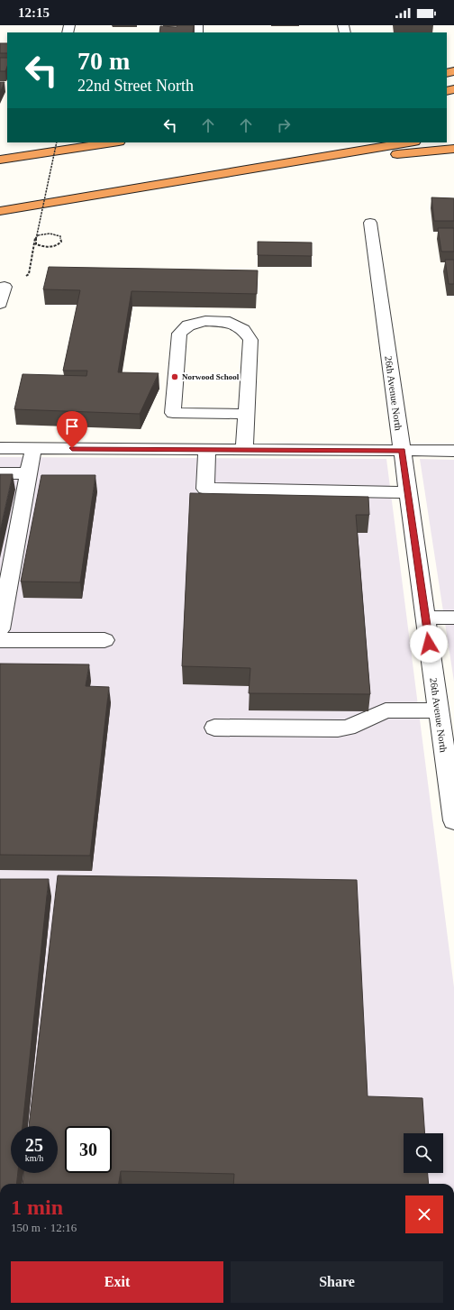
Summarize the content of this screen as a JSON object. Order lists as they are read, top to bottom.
{
  "streets": {
    "street": ["26th Avenue North"]
  },
  "places": ["Norwood School"],
  "page": {
    "status": "12:15",
    "turn": ["70 m", "22nd Street North"],
    "speed": "25 km/h",
    "limit": "30",
    "heading": ["1 min", "150 m · 12:16"],
    "buttons": ["Exit", "Share"]
  }
}
